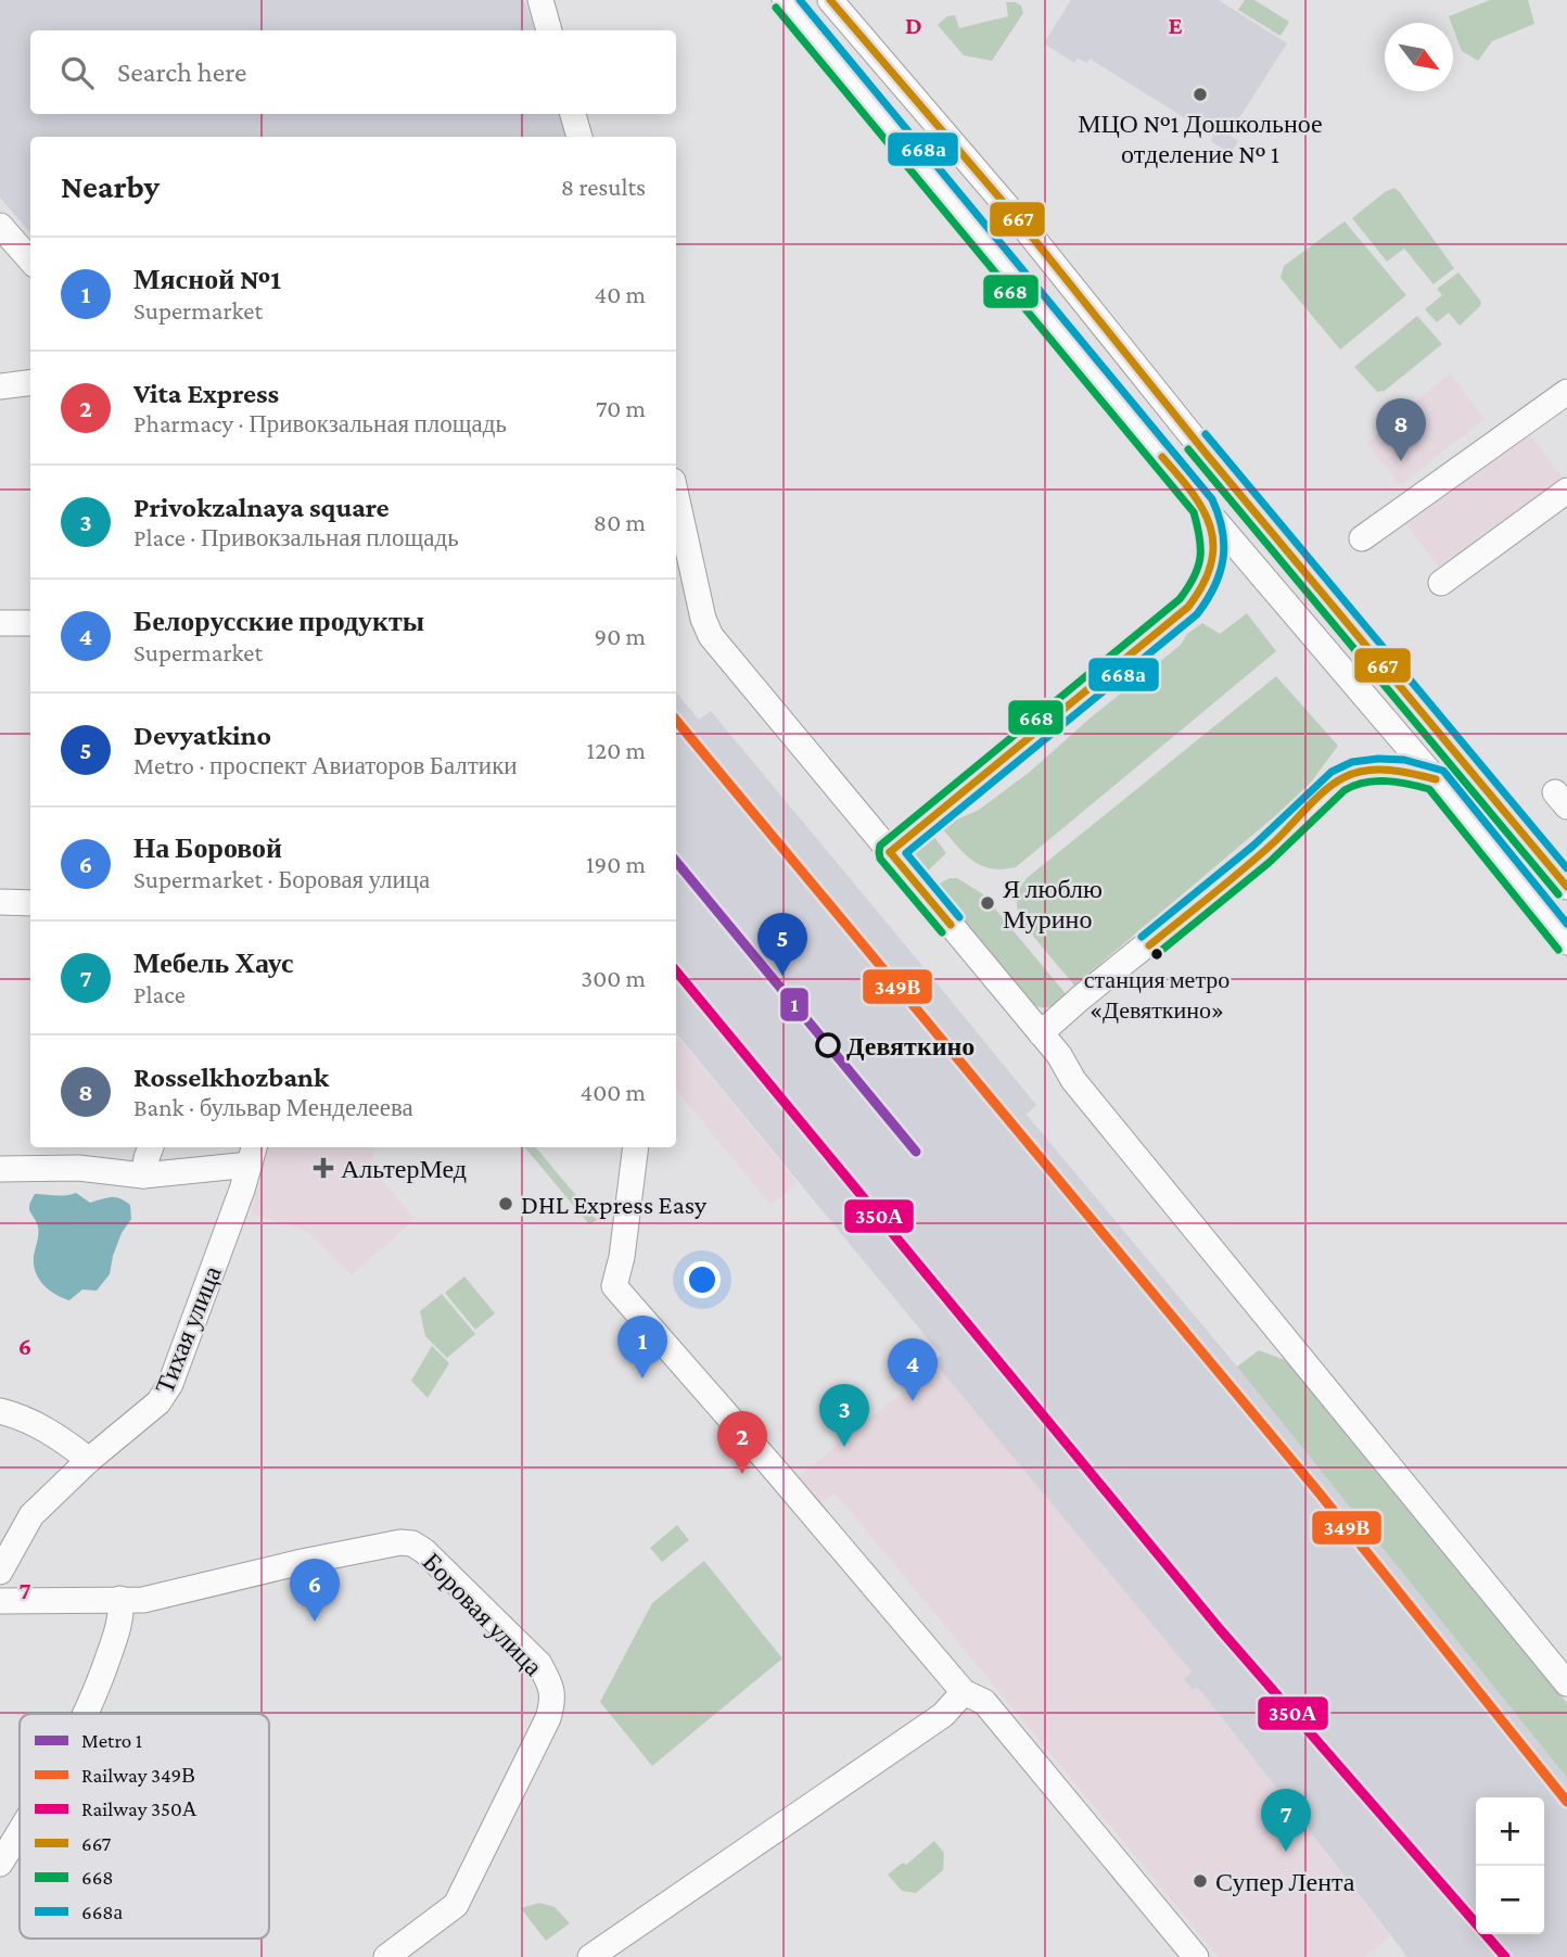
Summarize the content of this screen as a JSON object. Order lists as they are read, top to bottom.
{
  "streets": {
    "street": ["Тихая улица", "Боровая улица"]
  },
  "places": {
    "other": [
      "МЦО №1 Дошкольное отделение № 1",
      "Я люблю Мурино",
      "станция метро «Девяткино»",
      "Девяткино",
      "DHL Express Easy",
      "Супер Лента"
    ],
    "health": ["АльтерМед"]
  },
  "lines": [
    "transit line 667",
    "transit line 668а",
    "transit line 668",
    "rail line 349В",
    "metro line 1",
    "rail line 350А"
  ],
  "legend": [
    "Metro 1",
    "Railway 349В",
    "Railway 350А",
    "667",
    "668",
    "668а"
  ],
  "north": "bottom right",
  "page": {
    "search": "Search here",
    "heading": ["Nearby", "8 results"],
    "list": [
      {
        "mark": "1",
        "name": "Мясной №1",
        "note": "Supermarket",
        "value": "40 m"
      },
      {
        "mark": "2",
        "name": "Vita Express",
        "note": "Pharmacy · Привокзальная площадь",
        "value": "70 m"
      },
      {
        "mark": "3",
        "name": "Privokzalnaya square",
        "note": "Place · Привокзальная площадь",
        "value": "80 m"
      },
      {
        "mark": "4",
        "name": "Белорусские продукты",
        "note": "Supermarket",
        "value": "90 m"
      },
      {
        "mark": "5",
        "name": "Devyatkino",
        "note": "Metro · проспект Авиаторов Балтики",
        "value": "120 m"
      },
      {
        "mark": "6",
        "name": "На Боровой",
        "note": "Supermarket · Боровая улица",
        "value": "190 m"
      },
      {
        "mark": "7",
        "name": "Мебель Хаус",
        "note": "Place",
        "value": "300 m"
      },
      {
        "mark": "8",
        "name": "Rosselkhozbank",
        "note": "Bank · бульвар Менделеева",
        "value": "400 m"
      }
    ],
    "pins": [
      "8",
      "5",
      "1",
      "4",
      "3",
      "2",
      "6",
      "7"
    ],
    "map_buttons": ["+", "−"]
  },
  "grid": {
    "columns": ["D", "E"],
    "rows": ["6", "7"]
  }
}
